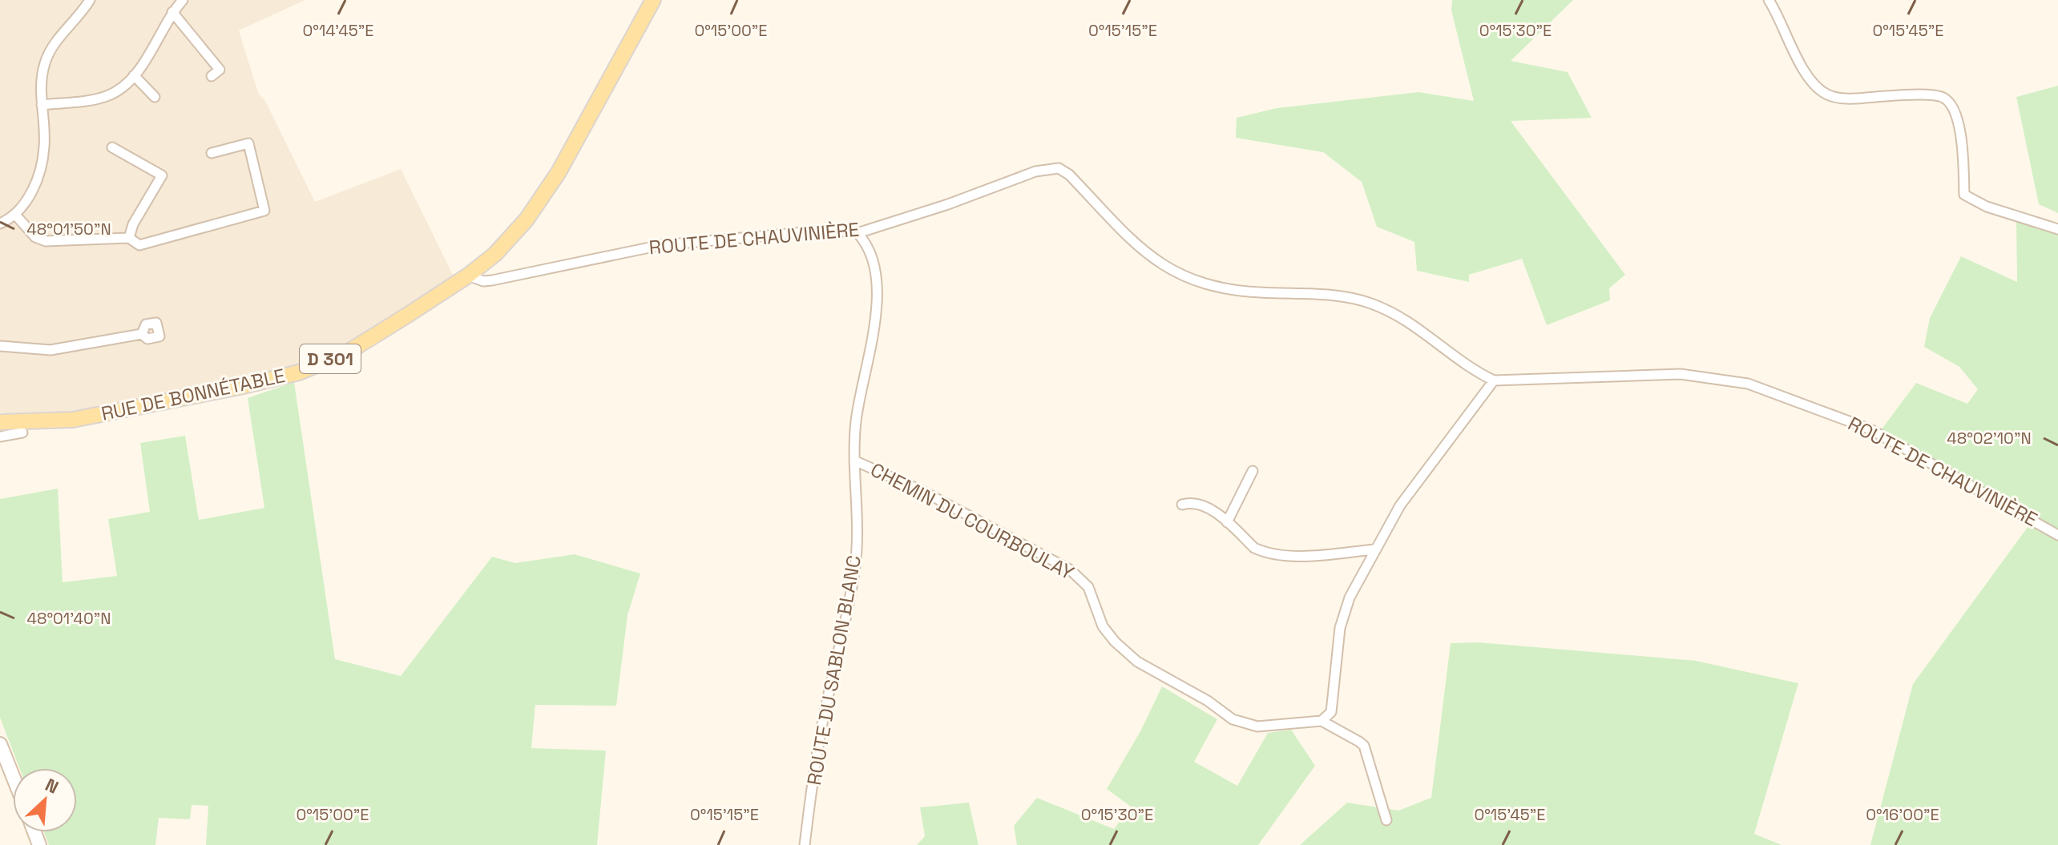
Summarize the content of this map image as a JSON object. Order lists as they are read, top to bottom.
{
  "streets": {
    "main road": ["D 301", "RUE DE BONNÉTABLE"],
    "street": ["ROUTE DE CHAUVINIÈRE", "CHEMIN DU COURBOULAY", "ROUTE DU SABLON BLANC"]
  },
  "crossings": [
    ["ROUTE DE CHAUVINIÈRE", "RUE DE BONNÉTABLE"],
    ["ROUTE DE CHAUVINIÈRE", "ROUTE DU SABLON BLANC"],
    ["D 301", "RUE DE BONNÉTABLE"],
    ["CHEMIN DU COURBOULAY", "ROUTE DU SABLON BLANC"]
  ],
  "north": "top right",
  "coordinates": [
    "0°14'45\"E",
    "0°15'00\"E",
    "0°15'15\"E",
    "0°15'30\"E",
    "0°15'45\"E",
    "48°01'50\"N",
    "48°02'10\"N",
    "48°01'40\"N",
    "0°16'00\"E"
  ]
}
